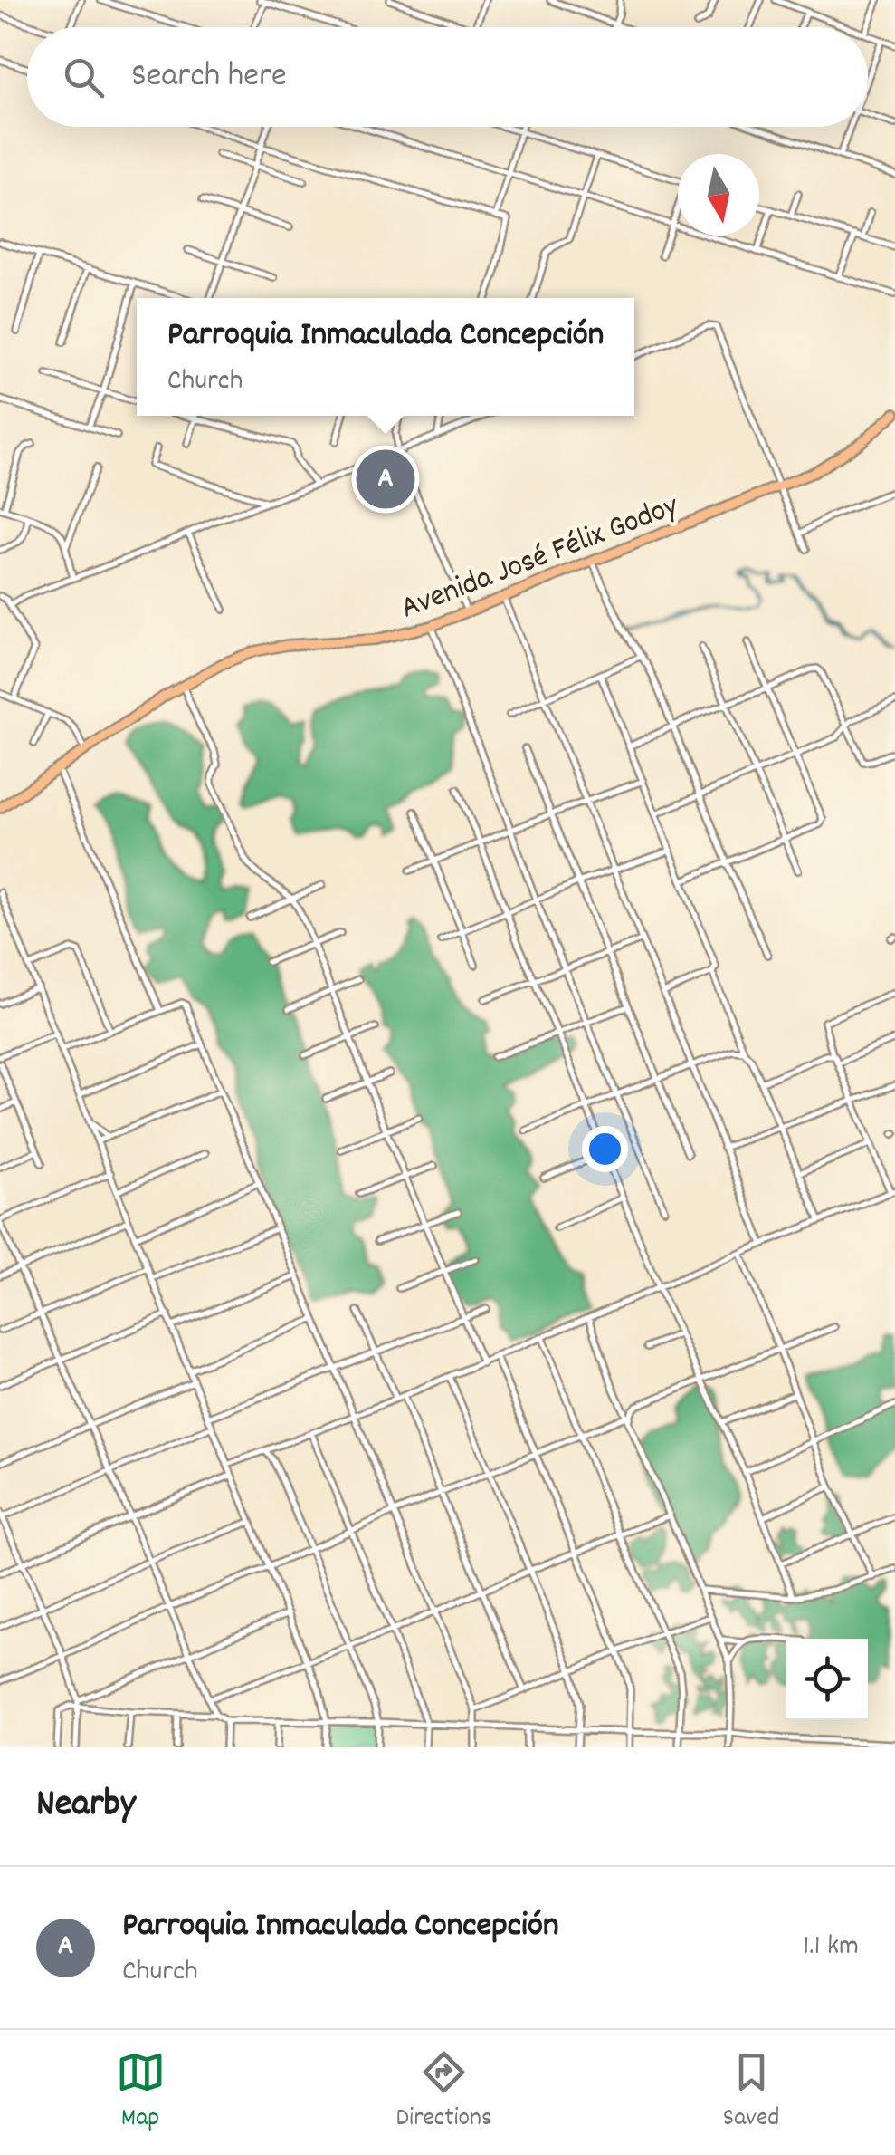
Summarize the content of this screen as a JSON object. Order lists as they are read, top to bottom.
{
  "streets": {
    "main road": ["Avenida José Félix Godoy"]
  },
  "north": "bottom",
  "page": {
    "search": "Search here",
    "popup": ["Parroquia Inmaculada Concepción", "Church"],
    "pins": "A",
    "heading": "Nearby",
    "list": [
      {
        "mark": "A",
        "name": "Parroquia Inmaculada Concepción",
        "note": "Church",
        "value": "1.1 km"
      }
    ],
    "nav": ["Map", "Directions", "Saved"]
  }
}
